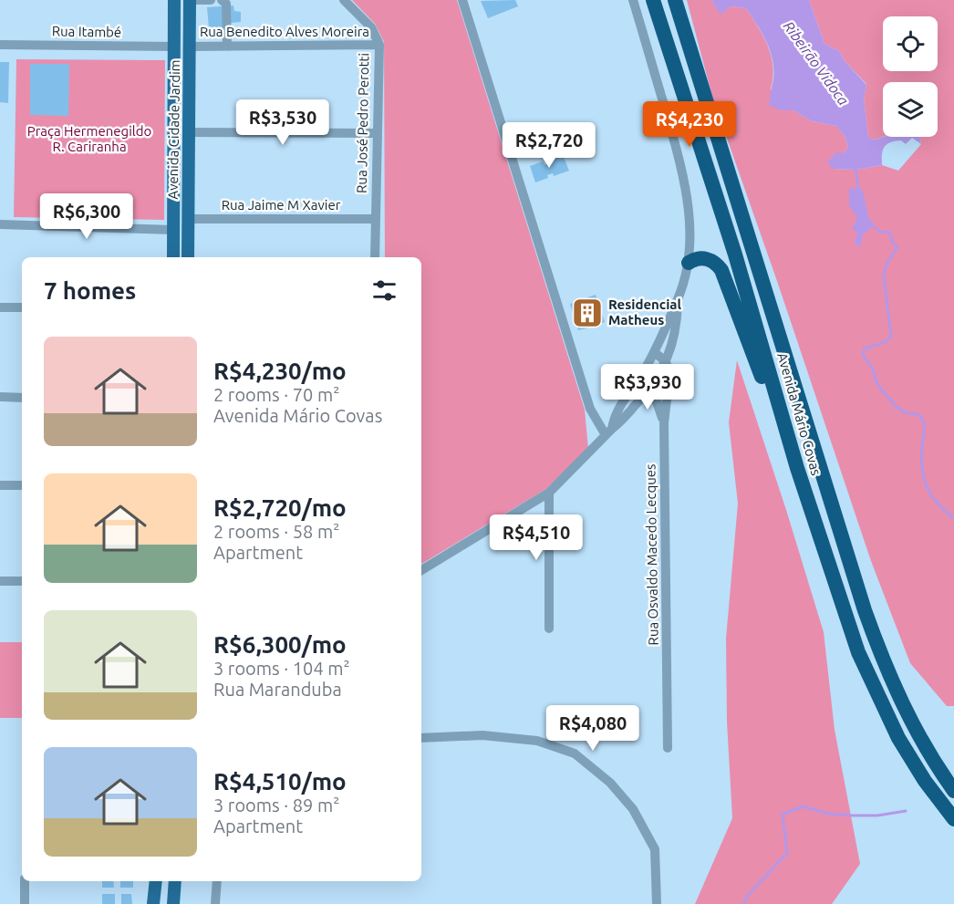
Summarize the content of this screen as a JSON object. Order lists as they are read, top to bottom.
{
  "streets": {
    "highway": ["Avenida Mário Covas"],
    "main road": ["Avenida Cidade Jardim"],
    "street": [
      "Rua Itambé",
      "Rua Benedito Alves Moreira",
      "Rua José Pedro Perotti",
      "Rua Jaime M Xavier",
      "Rua Osvaldo Macedo Lecques"
    ]
  },
  "crossings": [
    ["Rua Itambé", "Avenida Cidade Jardim"],
    ["Rua Benedito Alves Moreira", "Rua José Pedro Perotti"],
    ["Rua Benedito Alves Moreira", "Avenida Cidade Jardim"],
    ["Rua José Pedro Perotti", "Rua Jaime M Xavier"],
    ["Avenida Cidade Jardim", "Rua Jaime M Xavier"]
  ],
  "water": ["Ribeirão Vidoca"],
  "parks": ["Praça Hermenegildo R. Cariranha"],
  "places": {
    "building": ["Residencial Matheus"]
  },
  "page": {
    "price": [
      "R$3,530",
      "R$4,230",
      "R$2,720",
      "R$6,300",
      "R$3,930",
      "R$4,510",
      "R$4,080"
    ],
    "heading": "7 homes",
    "list": [
      {
        "name": "R$4,230/mo",
        "note": "2 rooms · 70 m² · Avenida Mário Covas"
      },
      {
        "name": "R$2,720/mo",
        "note": "2 rooms · 58 m² · Apartment"
      },
      {
        "name": "R$6,300/mo",
        "note": "3 rooms · 104 m² · Rua Maranduba"
      },
      {
        "name": "R$4,510/mo",
        "note": "3 rooms · 89 m² · Apartment"
      }
    ]
  }
}
